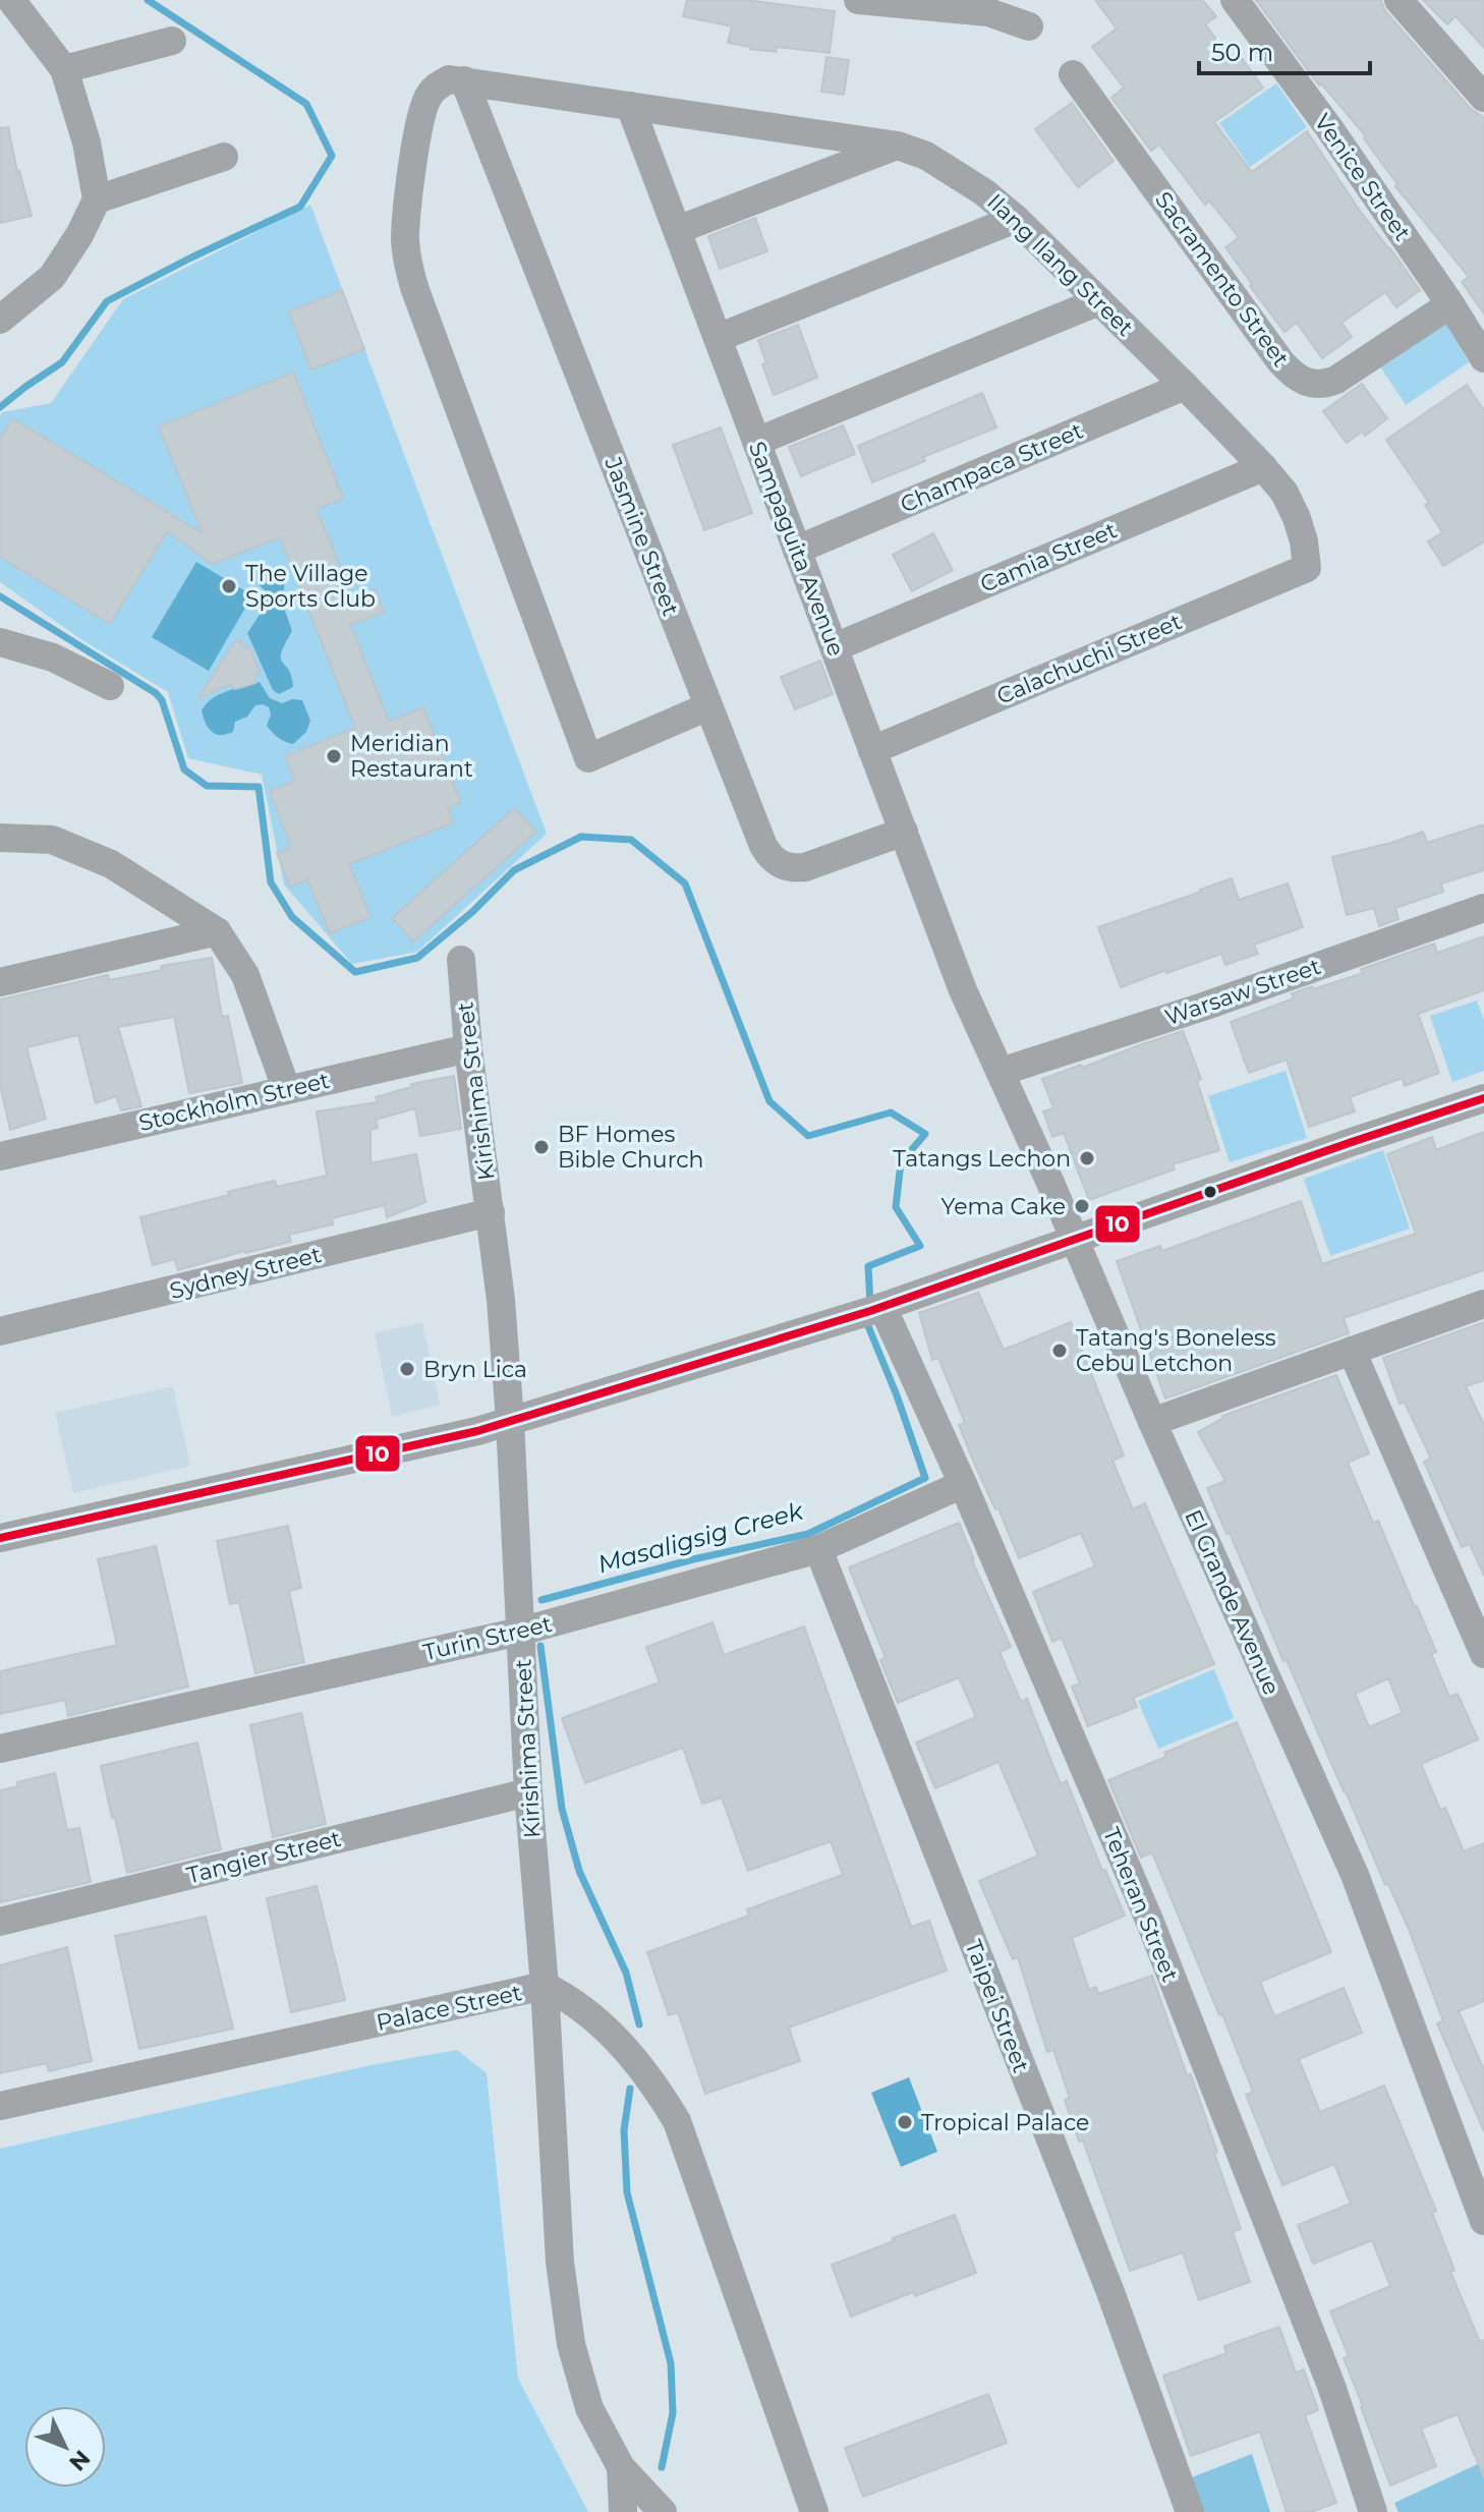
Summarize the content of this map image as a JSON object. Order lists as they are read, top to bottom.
{
  "streets": {
    "street": [
      "Venice Street",
      "Ilang Ilang Street",
      "Sacramento Street",
      "Champaca Street",
      "Jasmine Street",
      "Sampaguita Avenue",
      "Camia Street",
      "Calachuchi Street",
      "Warsaw Street",
      "Kirishima Street",
      "Stockholm Street",
      "Sydney Street",
      "El Grande Avenue",
      "Turin Street",
      "Tangier Street",
      "Teheran Street",
      "Taipei Street",
      "Palace Street"
    ]
  },
  "crossings": [
    ["Venice Street", "Sacramento Street"],
    ["Ilang Ilang Street", "Champaca Street"],
    ["Ilang Ilang Street", "Jasmine Street"],
    ["Ilang Ilang Street", "Sampaguita Avenue"],
    ["Ilang Ilang Street", "Camia Street"],
    ["Ilang Ilang Street", "Calachuchi Street"],
    ["Champaca Street", "Sampaguita Avenue"],
    ["Jasmine Street", "Sampaguita Avenue"],
    ["Sampaguita Avenue", "Camia Street"],
    ["Sampaguita Avenue", "Calachuchi Street"],
    ["Sampaguita Avenue", "El Grande Avenue"],
    ["Warsaw Street", "El Grande Avenue"],
    ["Kirishima Street", "Stockholm Street"],
    ["Kirishima Street", "Sydney Street"],
    ["Kirishima Street", "Turin Street"],
    ["Kirishima Street", "Tangier Street"],
    ["Kirishima Street", "Palace Street"],
    ["Turin Street", "Teheran Street"],
    ["Turin Street", "Taipei Street"]
  ],
  "water": ["Masaligsig Creek"],
  "places": [
    "The Village Sports Club",
    "Meridian Restaurant",
    "BF Homes Bible Church",
    "Tatangs Lechon",
    "Yema Cake",
    "Tatang's Boneless Cebu Letchon",
    "Bryn Lica",
    "Tropical Palace"
  ],
  "lines": ["transit line 10"],
  "scale_bar": "50 m",
  "north": "bottom right"
}
